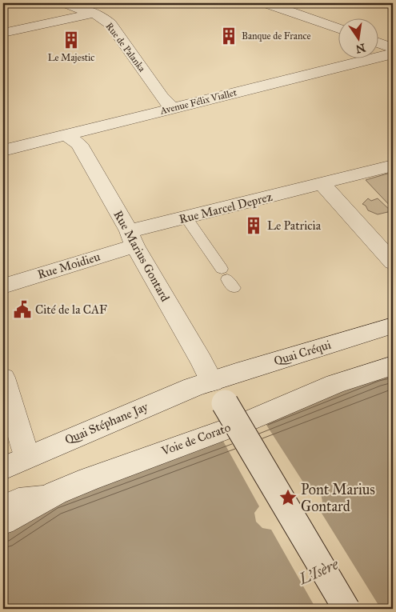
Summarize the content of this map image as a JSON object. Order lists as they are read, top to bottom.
{
  "streets": {
    "street": [
      "Rue de Palanka",
      "Avenue Félix Viallet",
      "Rue Marcel Deprez",
      "Rue Marius Gontard",
      "Rue Moidieu",
      "Quai Créqui",
      "Quai Stéphane Jay",
      "Voie de Corato"
    ]
  },
  "crossings": [
    ["Rue de Palanka", "Avenue Félix Viallet"],
    ["Avenue Félix Viallet", "Rue Marius Gontard"],
    ["Rue Marcel Deprez", "Rue Marius Gontard"],
    ["Rue Marcel Deprez", "Rue Moidieu"],
    ["Rue Marius Gontard", "Rue Moidieu"],
    ["Rue Marius Gontard", "Quai Créqui"],
    ["Rue Marius Gontard", "Quai Stéphane Jay"],
    ["Quai Créqui", "Quai Stéphane Jay"]
  ],
  "water": ["L'Isère"],
  "places": {
    "building": ["Banque de France", "Le Majestic", "Le Patricia"],
    "public building": ["Cité de la CAF"],
    "place": ["Pont Marius Gontard"]
  },
  "north": "bottom"
}
